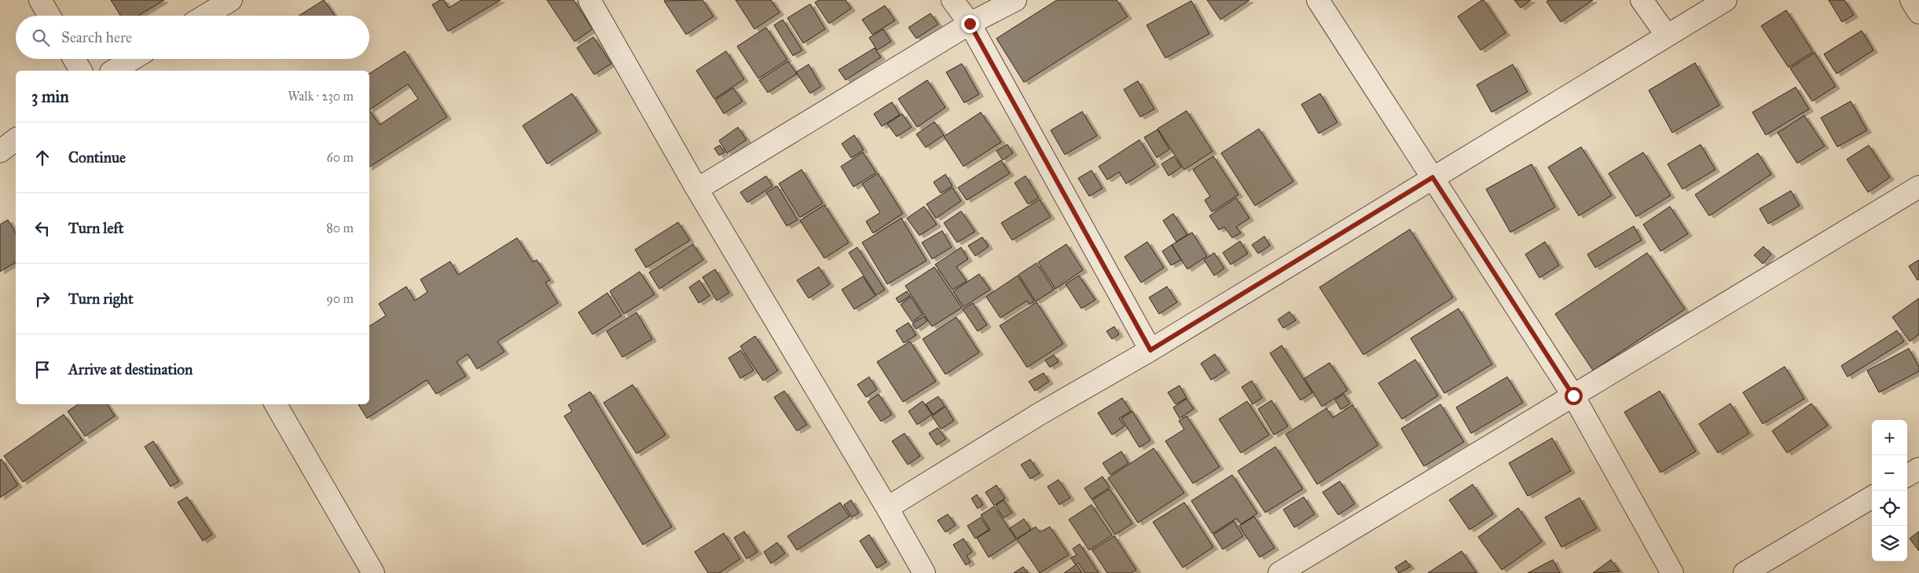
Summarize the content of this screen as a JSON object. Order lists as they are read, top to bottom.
{
  "page": {
    "search": "Search here",
    "heading": ["3 min", "Walk · 230 m"],
    "list": [
      ["Continue", "60 m"],
      ["Turn left", "80 m"],
      ["Turn right", "90 m"],
      "Arrive at destination"
    ],
    "map_buttons": ["+", "−"]
  }
}
